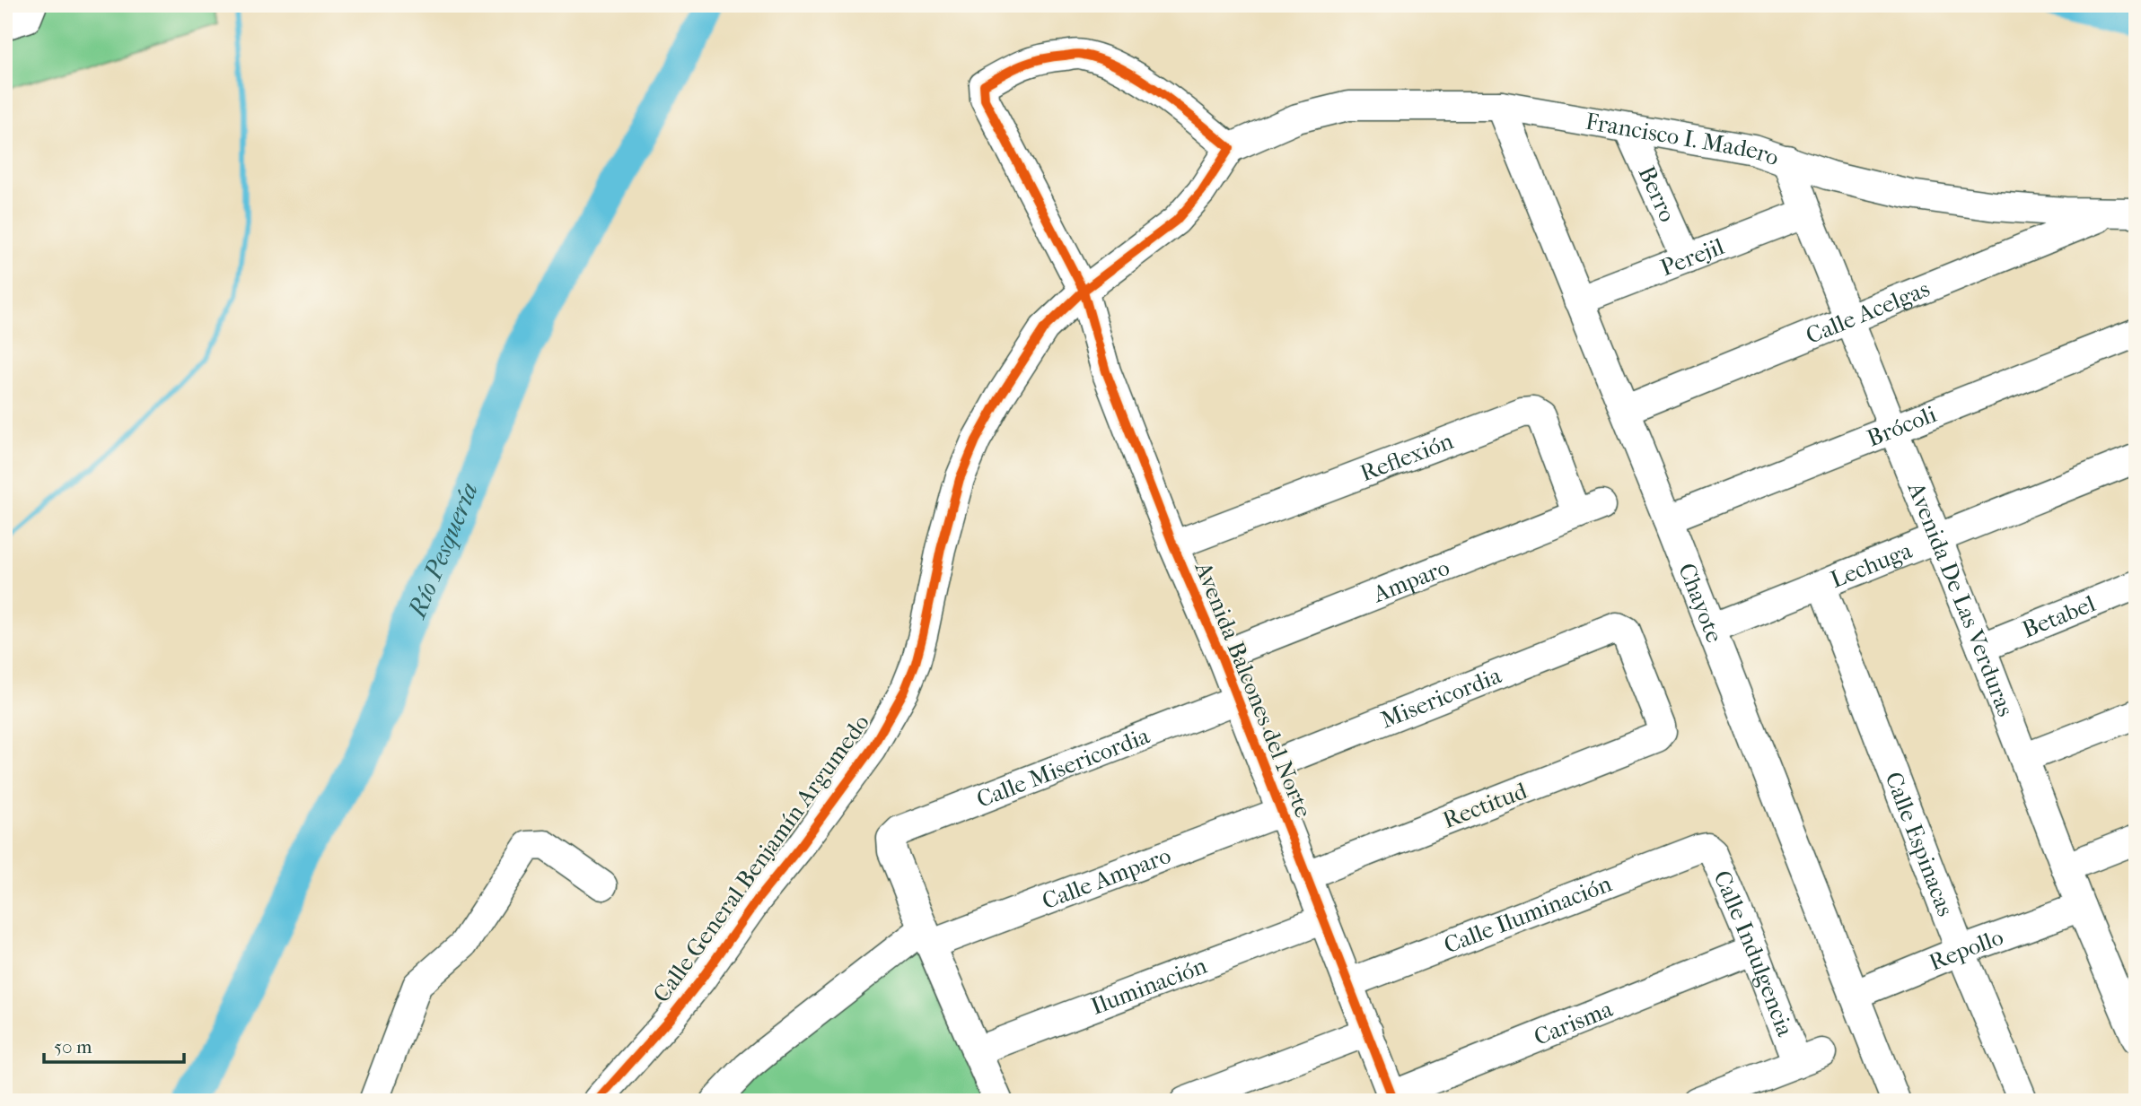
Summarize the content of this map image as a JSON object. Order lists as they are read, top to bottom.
{
  "streets": {
    "street": [
      "Francisco I. Madero",
      "Berro",
      "Perejil",
      "Calle Acelgas",
      "Brócoli",
      "Reflexión",
      "Lechuga",
      "Amparo",
      "Avenida De Las Verduras",
      "Chayote",
      "Betabel",
      "Avenida Balcones del Norte",
      "Misericordia",
      "Calle Misericordia",
      "Rectitud",
      "Calle Espinacas",
      "Calle General Benjamín Argumedo",
      "Calle Amparo",
      "Calle Iluminación",
      "Repollo",
      "Calle Indulgencia",
      "Iluminación",
      "Carisma"
    ]
  },
  "crossings": [
    ["Francisco I. Madero", "Berro"],
    ["Francisco I. Madero", "Calle Acelgas"],
    ["Francisco I. Madero", "Avenida De Las Verduras"],
    ["Francisco I. Madero", "Chayote"],
    ["Francisco I. Madero", "Avenida Balcones del Norte"],
    ["Francisco I. Madero", "Calle General Benjamín Argumedo"],
    ["Berro", "Perejil"],
    ["Perejil", "Avenida De Las Verduras"],
    ["Perejil", "Chayote"],
    ["Calle Acelgas", "Avenida De Las Verduras"],
    ["Calle Acelgas", "Chayote"],
    ["Brócoli", "Avenida De Las Verduras"],
    ["Brócoli", "Chayote"],
    ["Reflexión", "Amparo"],
    ["Reflexión", "Avenida Balcones del Norte"],
    ["Lechuga", "Avenida De Las Verduras"],
    ["Lechuga", "Chayote"],
    ["Lechuga", "Calle Espinacas"],
    ["Amparo", "Avenida Balcones del Norte"],
    ["Avenida De Las Verduras", "Betabel"],
    ["Avenida De Las Verduras", "Repollo"],
    ["Chayote", "Repollo"],
    ["Avenida Balcones del Norte", "Misericordia"],
    ["Avenida Balcones del Norte", "Calle Misericordia"],
    ["Avenida Balcones del Norte", "Rectitud"],
    ["Avenida Balcones del Norte", "Calle General Benjamín Argumedo"],
    ["Avenida Balcones del Norte", "Calle Amparo"],
    ["Avenida Balcones del Norte", "Calle Iluminación"],
    ["Avenida Balcones del Norte", "Iluminación"],
    ["Avenida Balcones del Norte", "Carisma"],
    ["Misericordia", "Rectitud"],
    ["Calle Misericordia", "Calle Amparo"],
    ["Calle Espinacas", "Repollo"],
    ["Calle Iluminación", "Calle Indulgencia"],
    ["Calle Indulgencia", "Carisma"]
  ],
  "water": ["Río Pesquería"],
  "scale_bar": "50 m"
}
